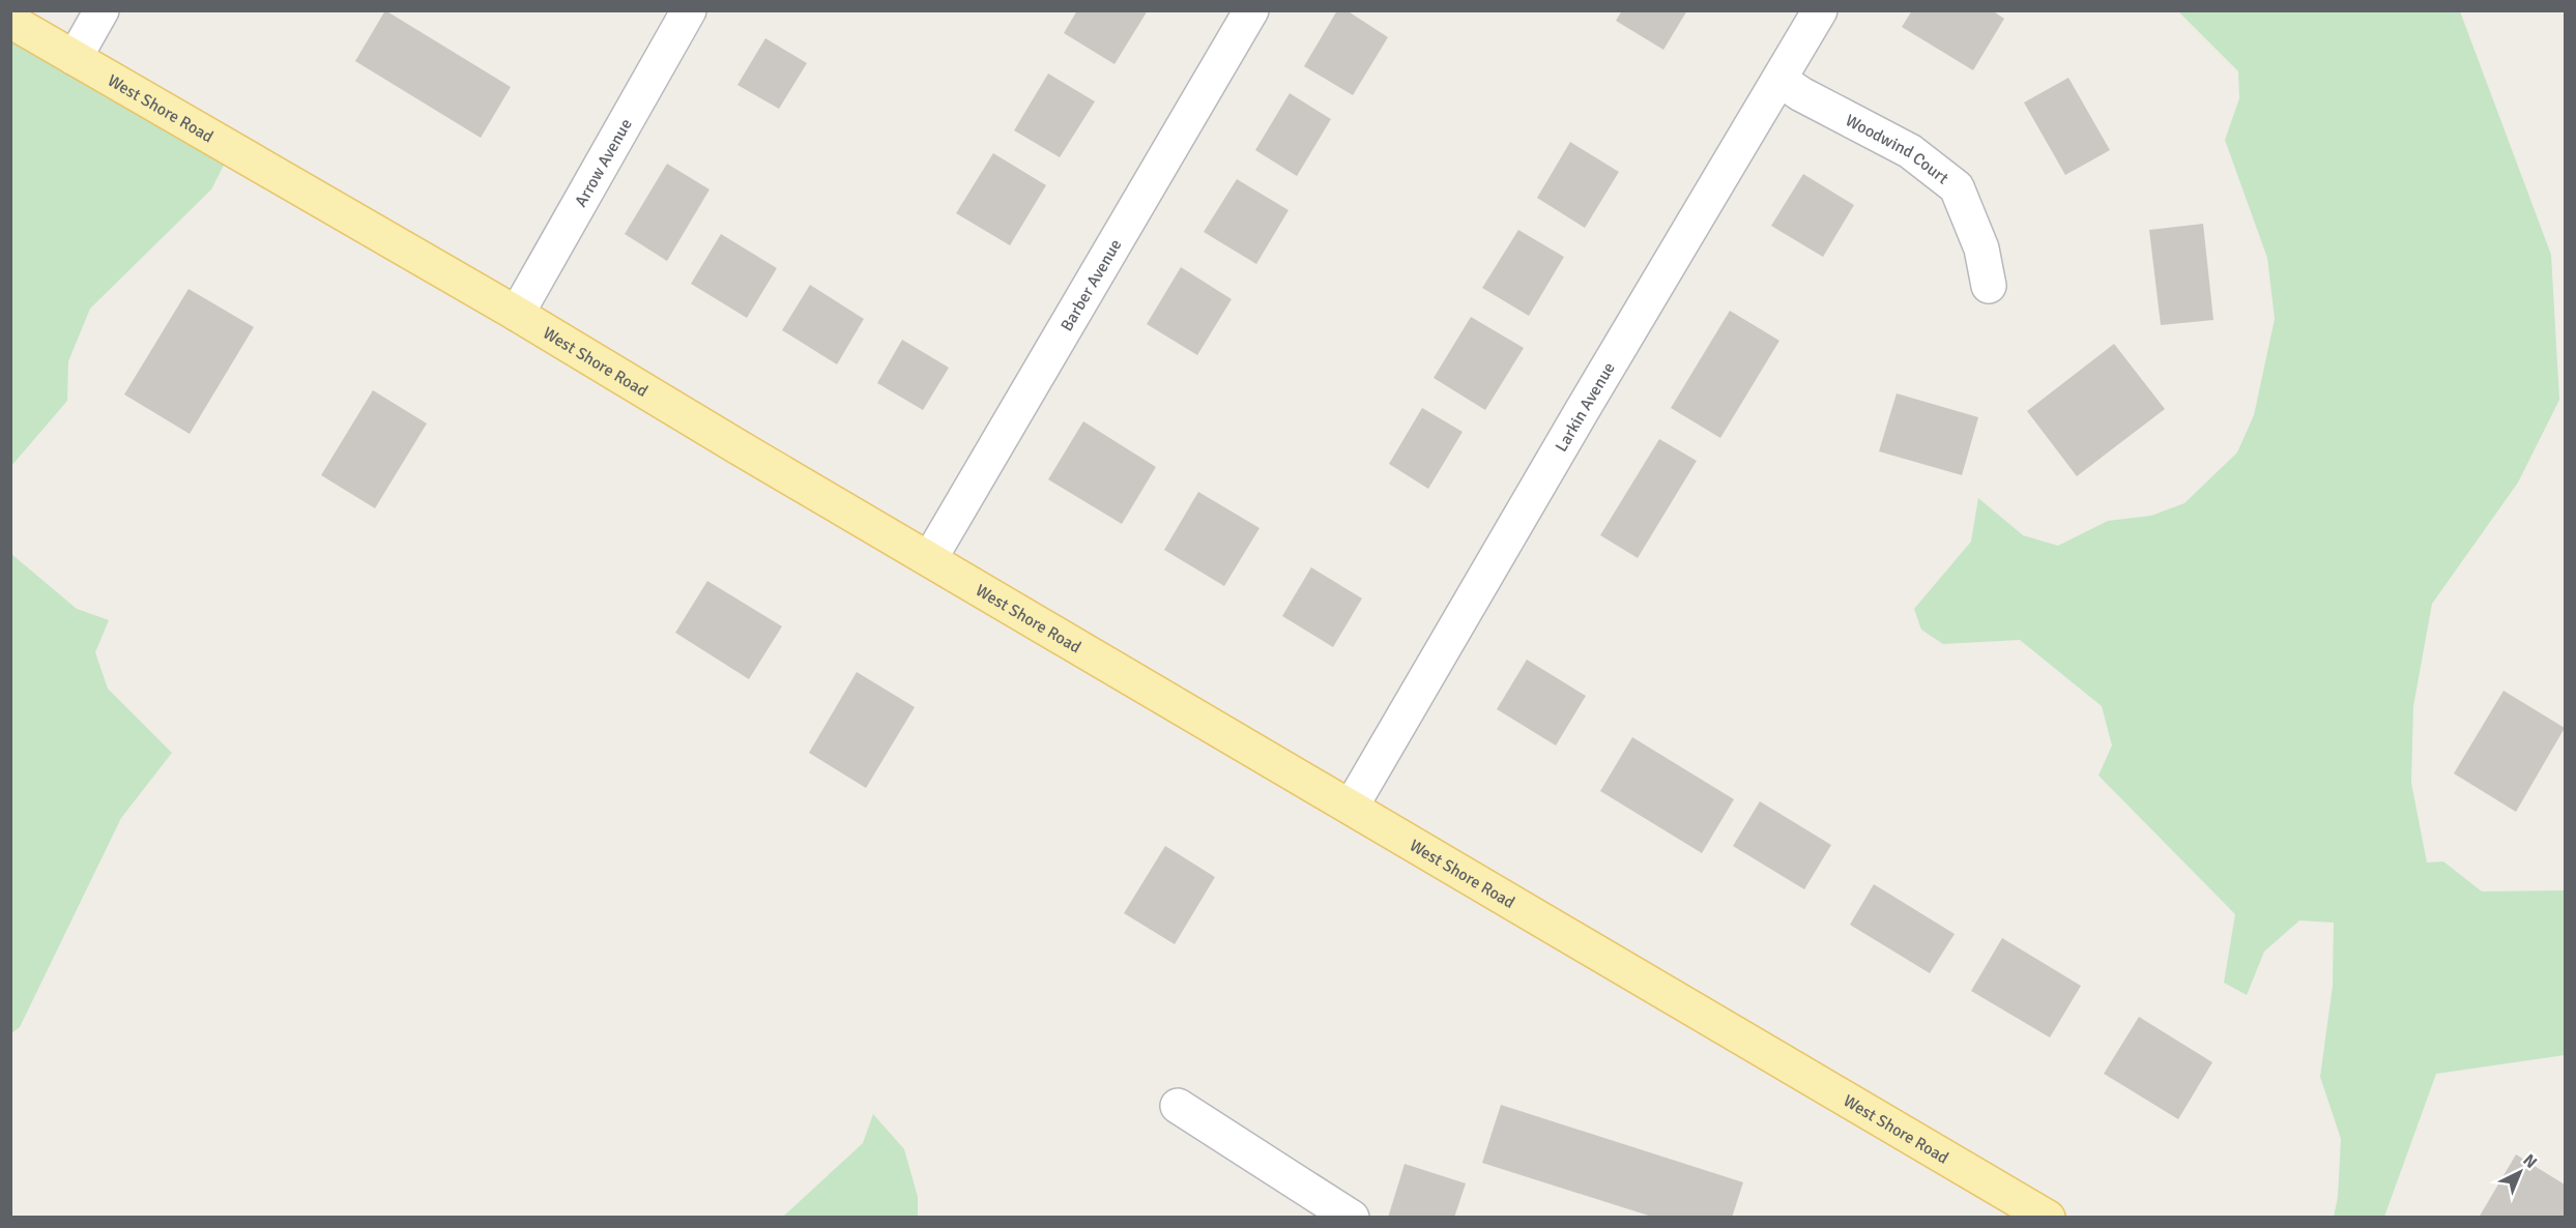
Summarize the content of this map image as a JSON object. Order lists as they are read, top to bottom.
{
  "streets": {
    "main road": ["West Shore Road"],
    "street": [
      "Woodwind Court",
      "Arrow Avenue",
      "Barber Avenue",
      "Larkin Avenue"
    ]
  },
  "crossings": [
    ["West Shore Road", "Arrow Avenue"],
    ["West Shore Road", "Barber Avenue"],
    ["West Shore Road", "Larkin Avenue"],
    ["Woodwind Court", "Larkin Avenue"]
  ],
  "north": "top right"
}
